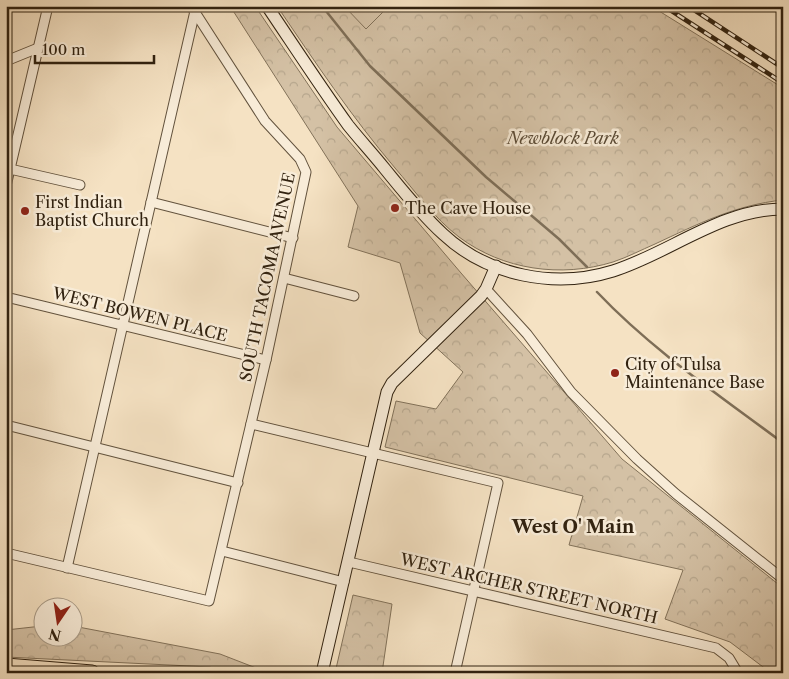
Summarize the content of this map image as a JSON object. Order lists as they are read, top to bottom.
{
  "streets": {
    "street": ["SOUTH TACOMA AVENUE", "WEST BOWEN PLACE", "WEST ARCHER STREET NORTH"]
  },
  "crossings": [
    ["SOUTH TACOMA AVENUE", "WEST BOWEN PLACE"]
  ],
  "districts": ["West O' Main"],
  "parks": ["Newblock Park"],
  "places": ["The Cave House", "First Indian Baptist Church", "City of Tulsa Maintenance Base"],
  "scale_bar": "100 m",
  "north": "bottom"
}
